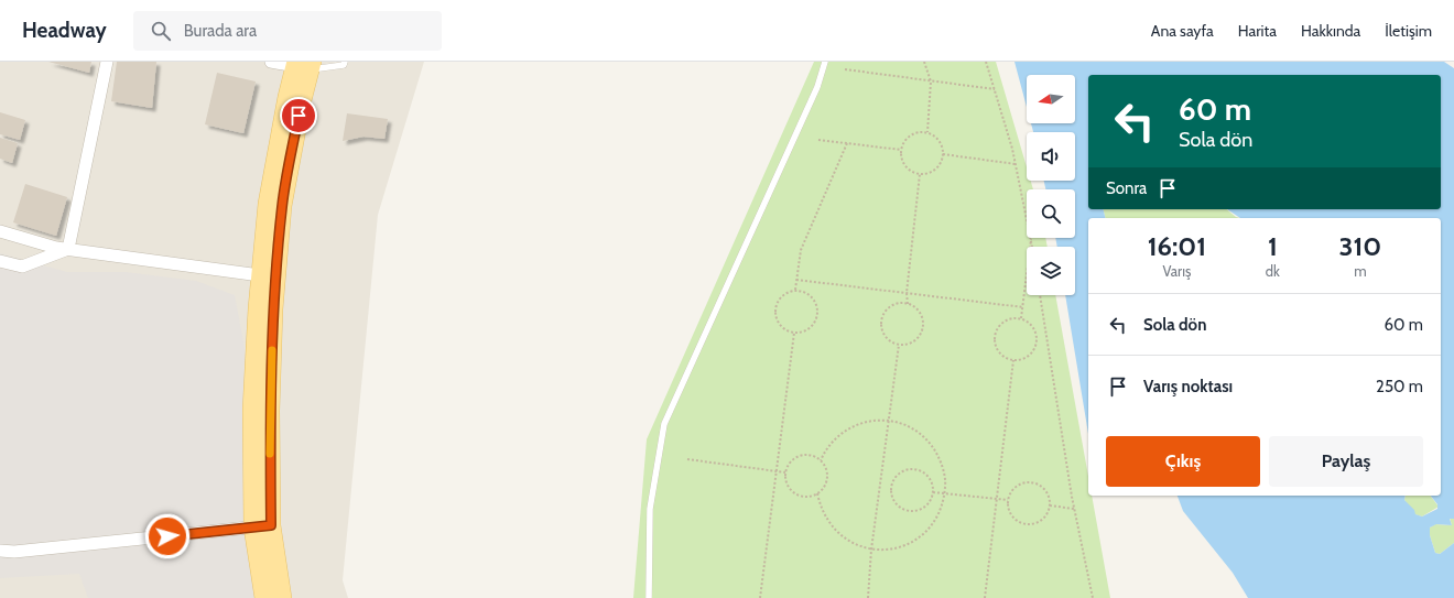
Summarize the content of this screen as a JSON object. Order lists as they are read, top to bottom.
{
  "north": "left",
  "page": {
    "header": "Headway",
    "search": "Burada ara",
    "nav": [
      "Ana sayfa",
      "Harita",
      "Hakkında",
      "İletişim"
    ],
    "turn": ["60 m", "Sola dön"],
    "then": "Sonra",
    "eta": [
      "16:01",
      "Varış",
      "1",
      "dk",
      "310",
      "m"
    ],
    "list": [
      {
        "name": "Sola dön",
        "value": "60 m"
      },
      {
        "name": "Varış noktası",
        "value": "250 m"
      }
    ],
    "buttons": ["Çıkış", "Paylaş"]
  }
}
